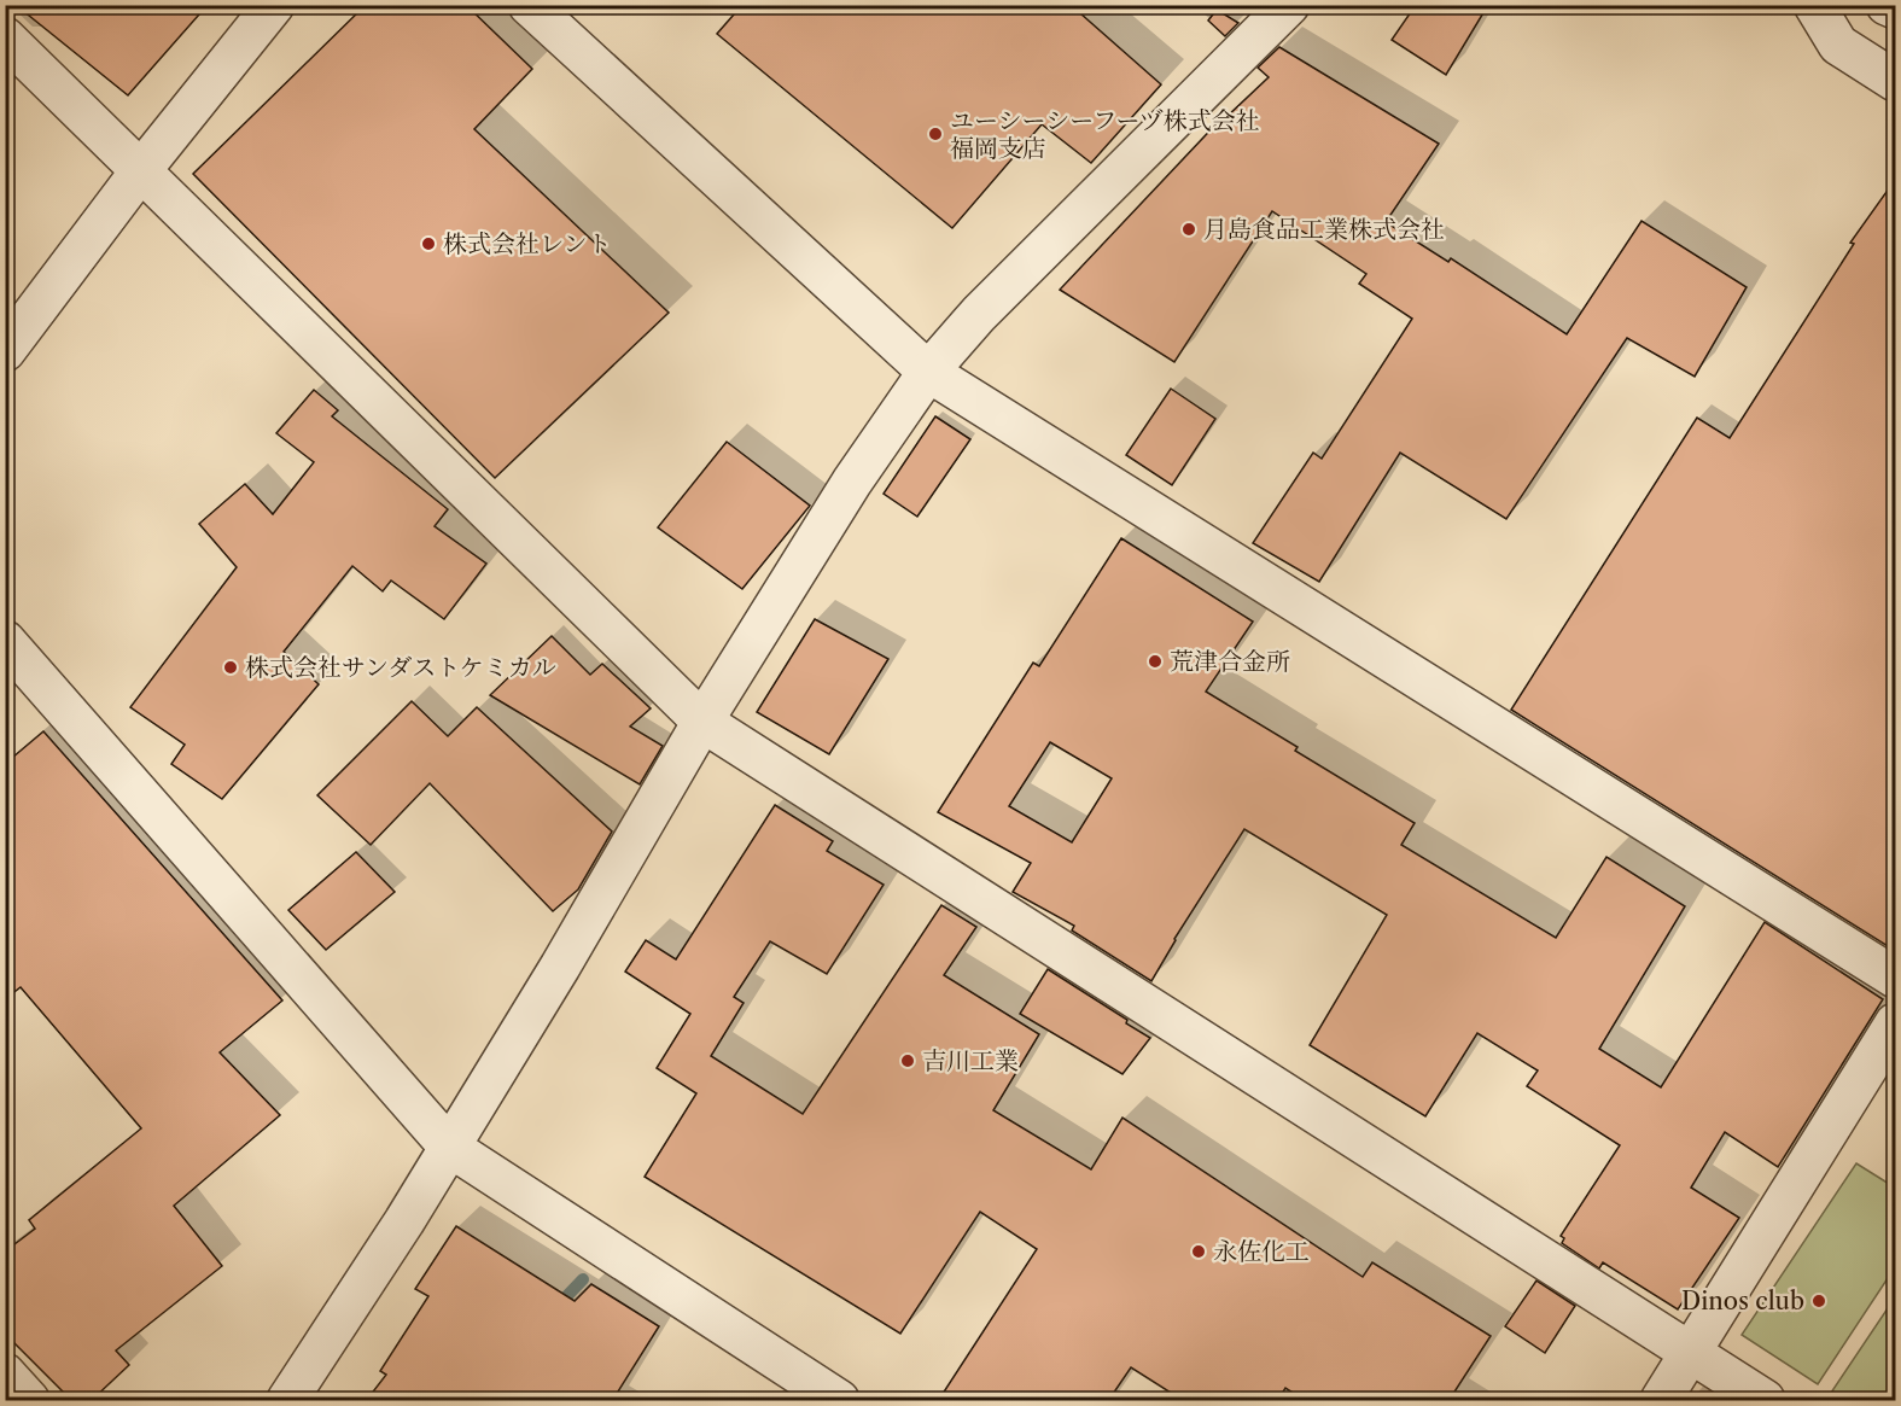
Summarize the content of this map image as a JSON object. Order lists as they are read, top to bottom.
{
  "places": [
    "ユーシーシーフーヅ株式会社 福岡支店",
    "月島食品工業株式会社",
    "株式会社レント",
    "荒津合金所",
    "株式会社サンダストケミカル",
    "吉川工業",
    "永佐化工",
    "Dinos club"
  ]
}
